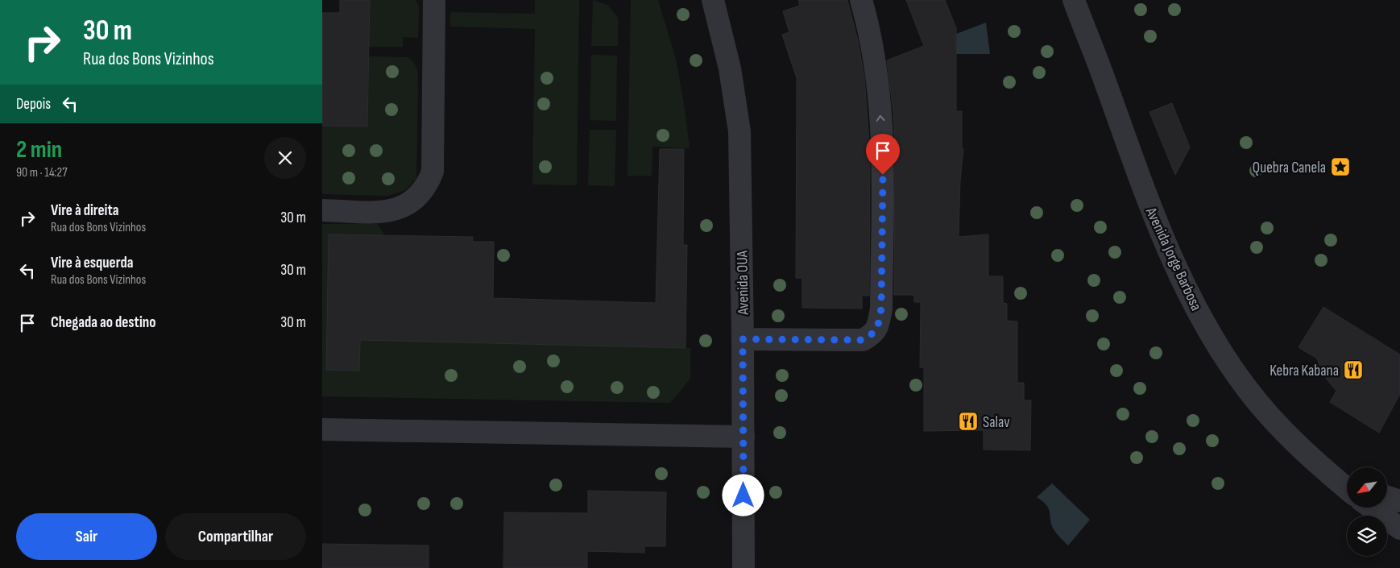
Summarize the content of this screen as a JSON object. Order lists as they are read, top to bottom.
{
  "streets": {
    "street": ["Avenida Jorge Barbosa", "Avenida OUA"]
  },
  "places": {
    "place": ["Quebra Canela"],
    "restaurant": ["Kebra Kabana", "Salav"]
  },
  "north": "bottom left",
  "page": {
    "turn": ["30 m", "Rua dos Bons Vizinhos"],
    "then": "Depois",
    "heading": ["2 min", "90 m · 14:27"],
    "list": [
      {
        "name": "Vire à direita",
        "note": "Rua dos Bons Vizinhos",
        "value": "30 m"
      },
      {
        "name": "Vire à esquerda",
        "note": "Rua dos Bons Vizinhos",
        "value": "30 m"
      },
      {
        "name": "Chegada ao destino",
        "value": "30 m"
      }
    ],
    "buttons": ["Sair", "Compartilhar"]
  }
}
